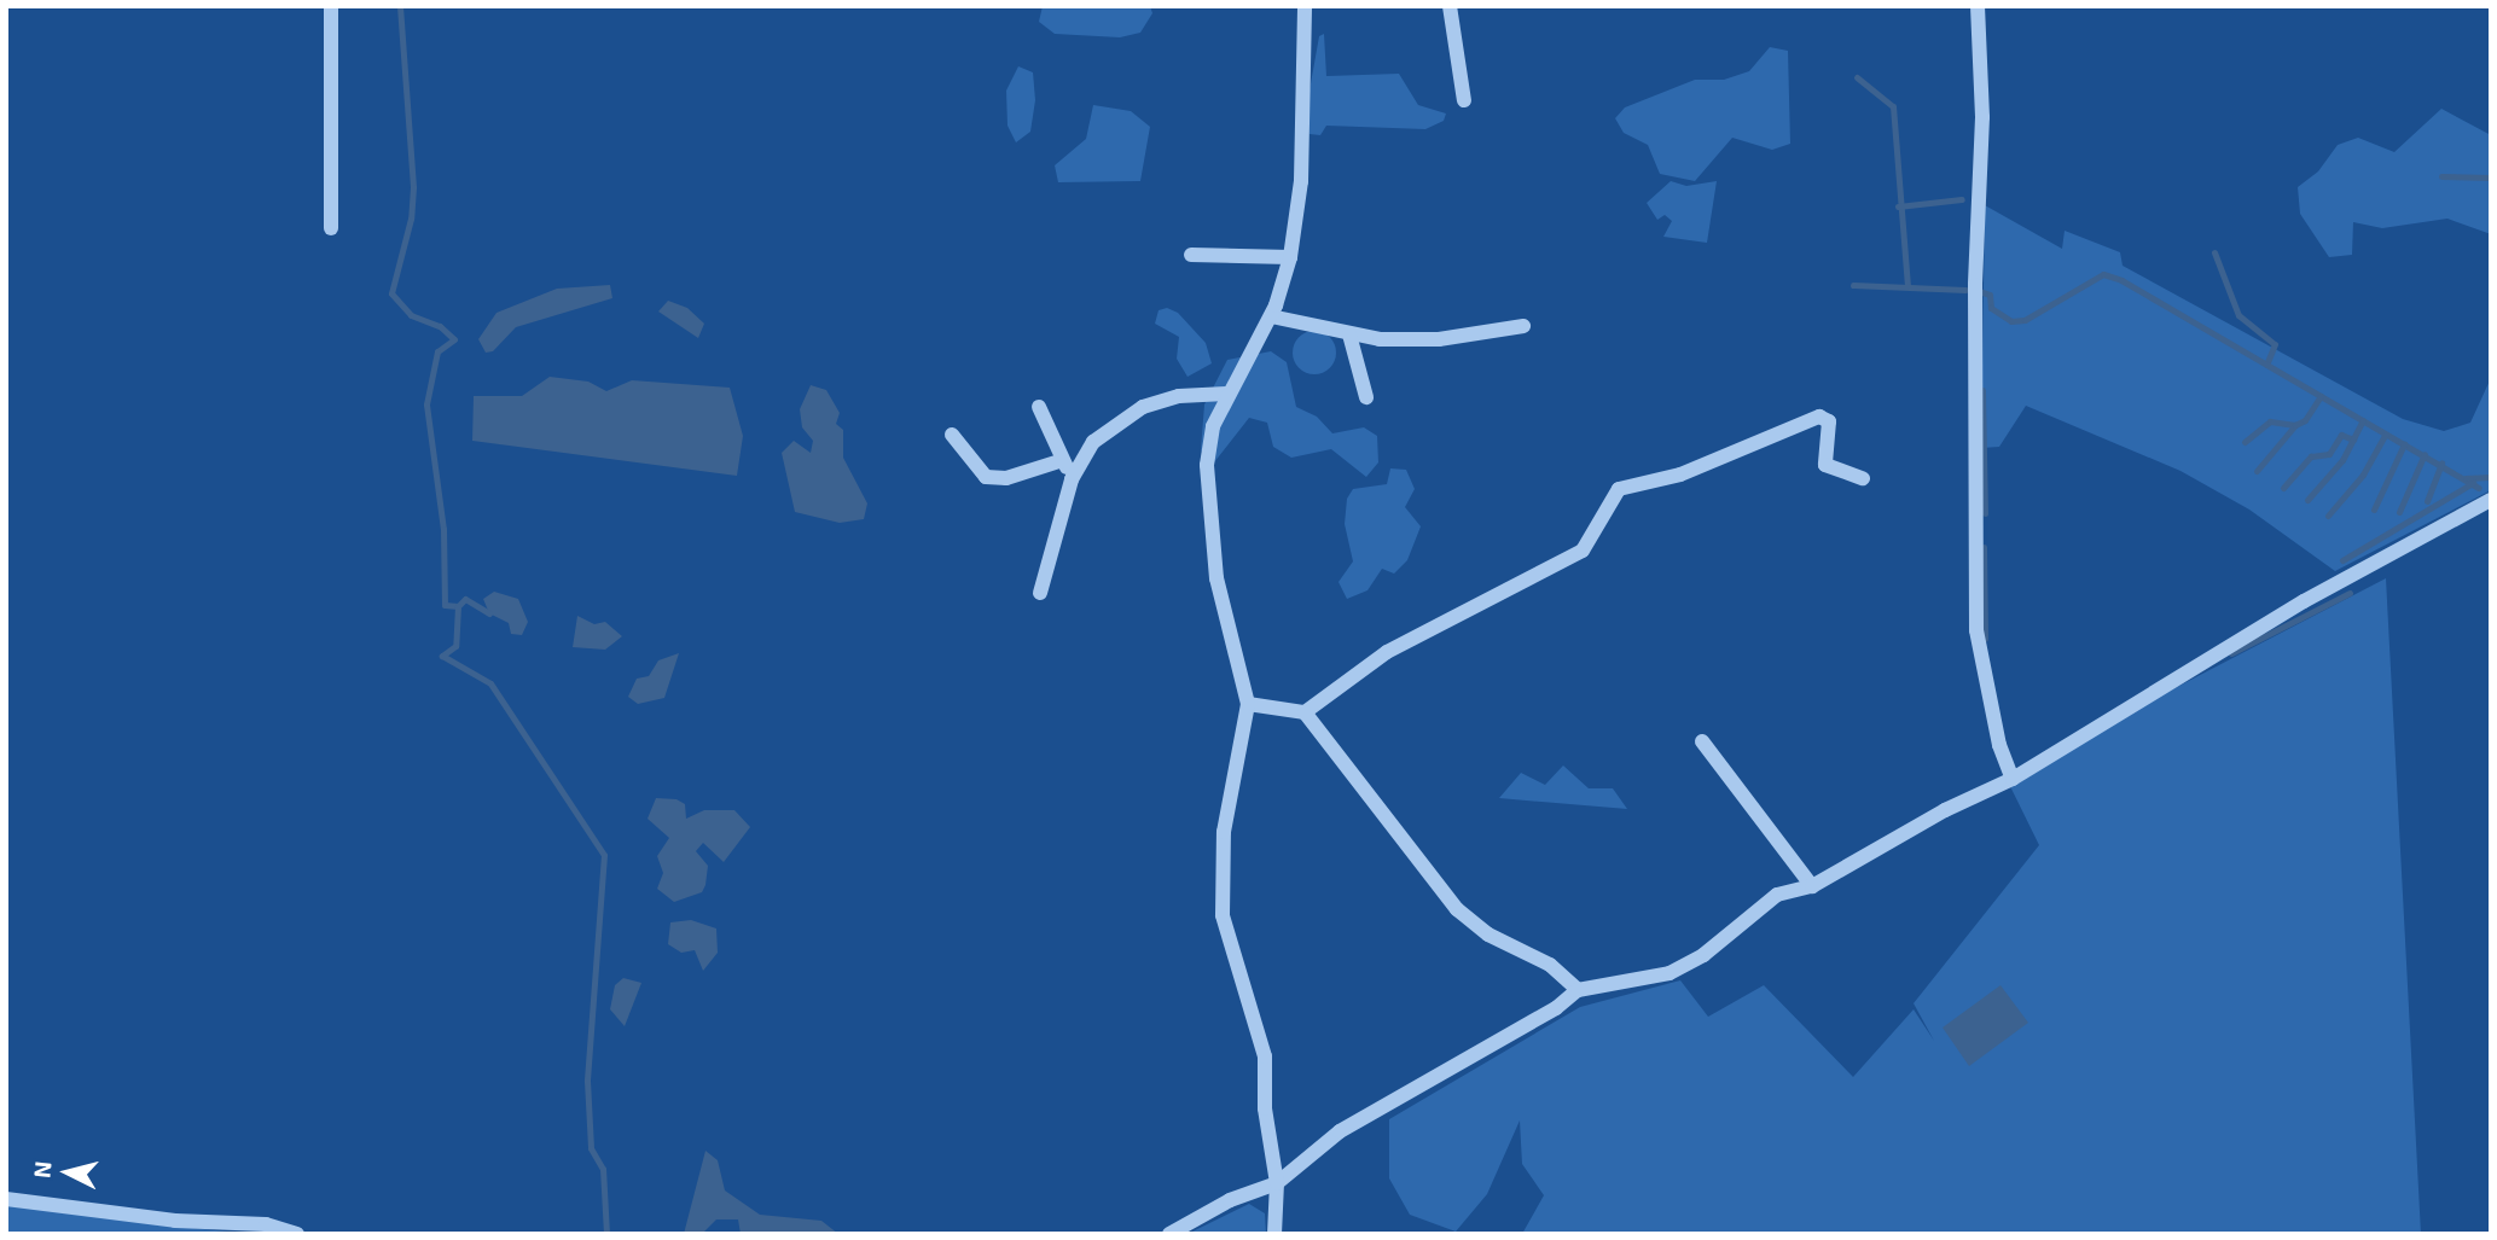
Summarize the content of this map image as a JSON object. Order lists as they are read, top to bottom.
{
  "north": "left"
}
